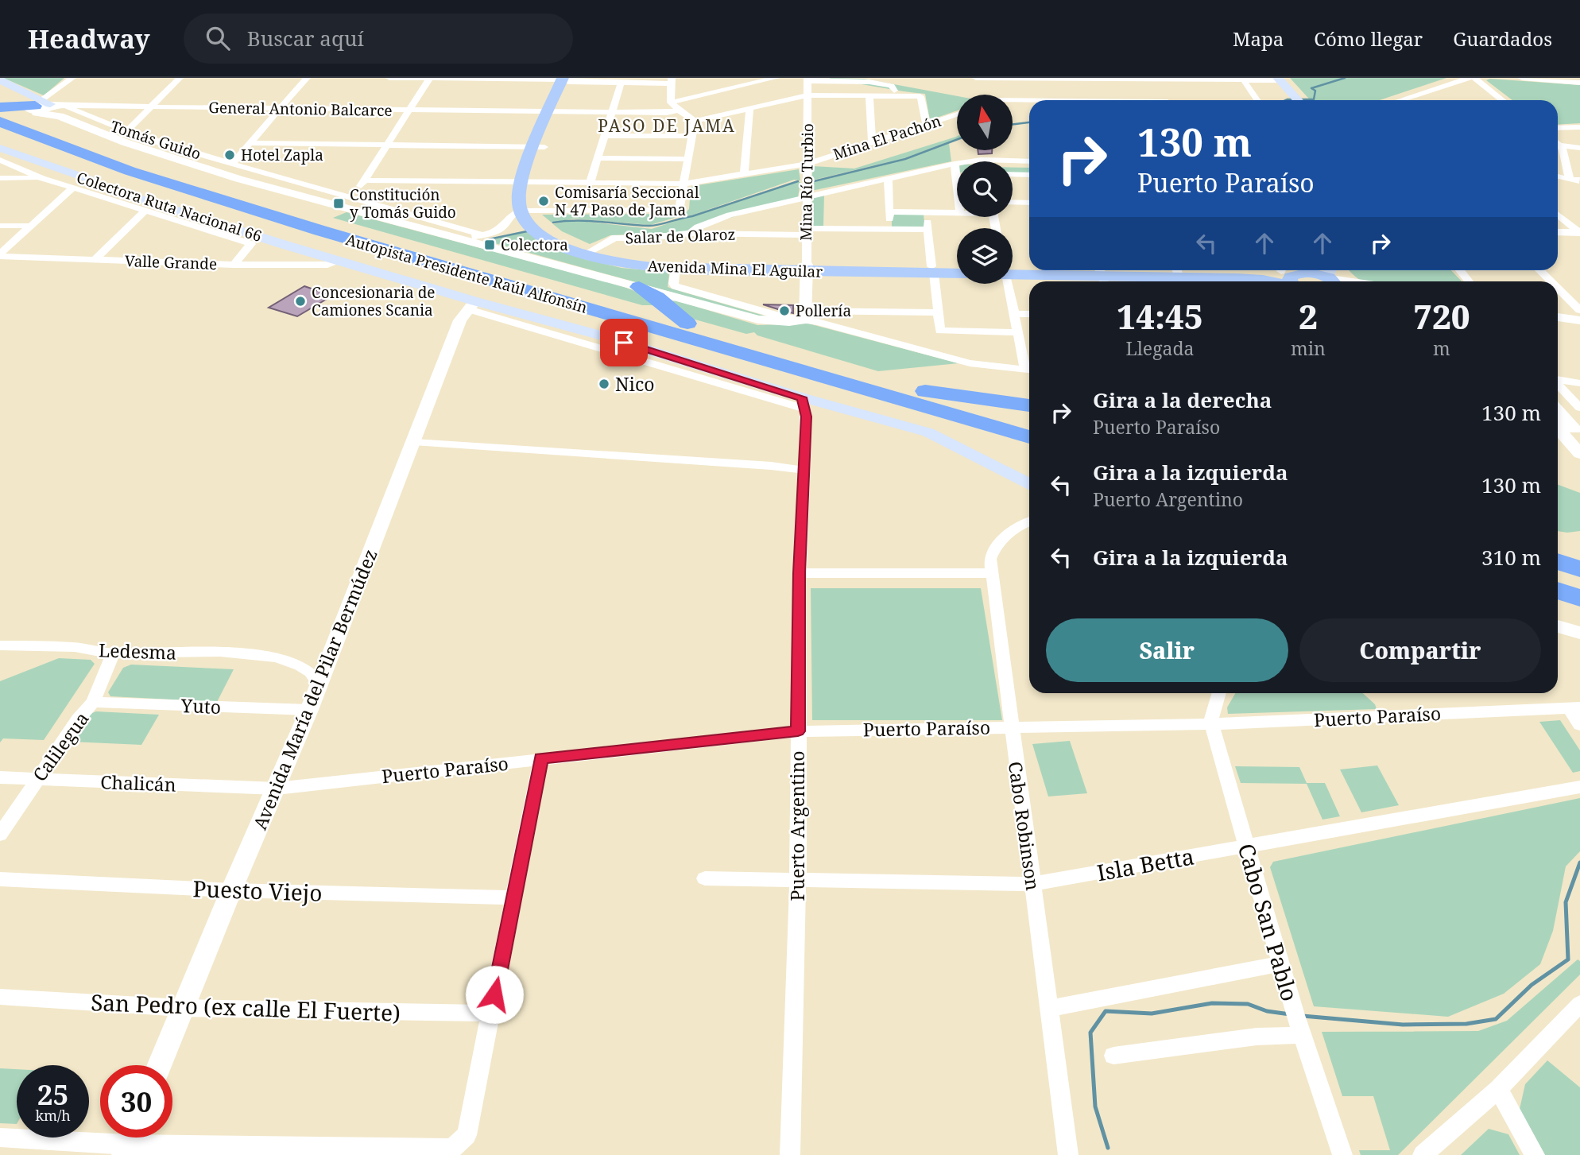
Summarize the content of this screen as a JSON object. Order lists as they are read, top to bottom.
{
  "streets": {
    "highway": ["Autopista Presidente Raúl Alfonsín"],
    "main road": ["Colectora Ruta Nacional 66", "Avenida Mina El Aguilar"],
    "street": [
      "General Antonio Balcarce",
      "Mina El Pachón",
      "Tomás Guido",
      "Mina Río Turbio",
      "Salar de Olaroz",
      "Valle Grande",
      "Ledesma",
      "Avenida María del Pilar Bermúdez",
      "Yuto",
      "Puerto Paraíso",
      "Calilegua",
      "Chalicán",
      "Puerto Argentino",
      "Cabo Robinson",
      "Isla Betta",
      "Puesto Viejo",
      "Cabo San Pablo",
      "San Pedro (ex calle El Fuerte)"
    ]
  },
  "crossings": [
    ["General Antonio Balcarce", "Tomás Guido"],
    ["General Antonio Balcarce", "Autopista Presidente Raúl Alfonsín"],
    ["Mina El Pachón", "Mina Río Turbio"],
    ["Tomás Guido", "Autopista Presidente Raúl Alfonsín"],
    ["Mina Río Turbio", "Salar de Olaroz"],
    ["Mina Río Turbio", "Avenida Mina El Aguilar"],
    ["Colectora Ruta Nacional 66", "Valle Grande"],
    ["Colectora Ruta Nacional 66", "Avenida María del Pilar Bermúdez"],
    ["Colectora Ruta Nacional 66", "Puerto Argentino"],
    ["Salar de Olaroz", "Avenida Mina El Aguilar"],
    ["Ledesma", "Avenida María del Pilar Bermúdez"],
    ["Ledesma", "Calilegua"],
    ["Avenida María del Pilar Bermúdez", "Yuto"],
    ["Avenida María del Pilar Bermúdez", "Puerto Paraíso"],
    ["Avenida María del Pilar Bermúdez", "Chalicán"],
    ["Avenida María del Pilar Bermúdez", "Puesto Viejo"],
    ["Avenida María del Pilar Bermúdez", "San Pedro (ex calle El Fuerte)"],
    ["Yuto", "Calilegua"],
    ["Puerto Paraíso", "Chalicán"],
    ["Puerto Paraíso", "Puerto Argentino"],
    ["Puerto Paraíso", "Cabo Robinson"],
    ["Puerto Paraíso", "Cabo San Pablo"],
    ["Calilegua", "Chalicán"],
    ["Puerto Argentino", "Isla Betta"],
    ["Cabo Robinson", "Isla Betta"],
    ["Isla Betta", "Cabo San Pablo"]
  ],
  "districts": ["PASO DE JAMA"],
  "places": {
    "other": [
      "Hotel Zapla",
      "Comisaría Seccional N 47 Paso de Jama",
      "Concesionaria de Camiones Scania",
      "Pollería",
      "Nico"
    ],
    "transit": ["Constitución y Tomás Guido", "Colectora"]
  },
  "north": "top",
  "page": {
    "header": "Headway",
    "search": "Buscar aquí",
    "nav": ["Mapa", "Cómo llegar", "Guardados"],
    "turn": ["130 m", "Puerto Paraíso"],
    "eta": [
      "14:45",
      "Llegada",
      "2",
      "min",
      "720",
      "m"
    ],
    "list": [
      {
        "name": "Gira a la derecha",
        "note": "Puerto Paraíso",
        "value": "130 m"
      },
      {
        "name": "Gira a la izquierda",
        "note": "Puerto Argentino",
        "value": "130 m"
      },
      {
        "name": "Gira a la izquierda",
        "value": "310 m"
      }
    ],
    "buttons": ["Salir", "Compartir"],
    "speed": "25 km/h",
    "limit": "30"
  }
}
